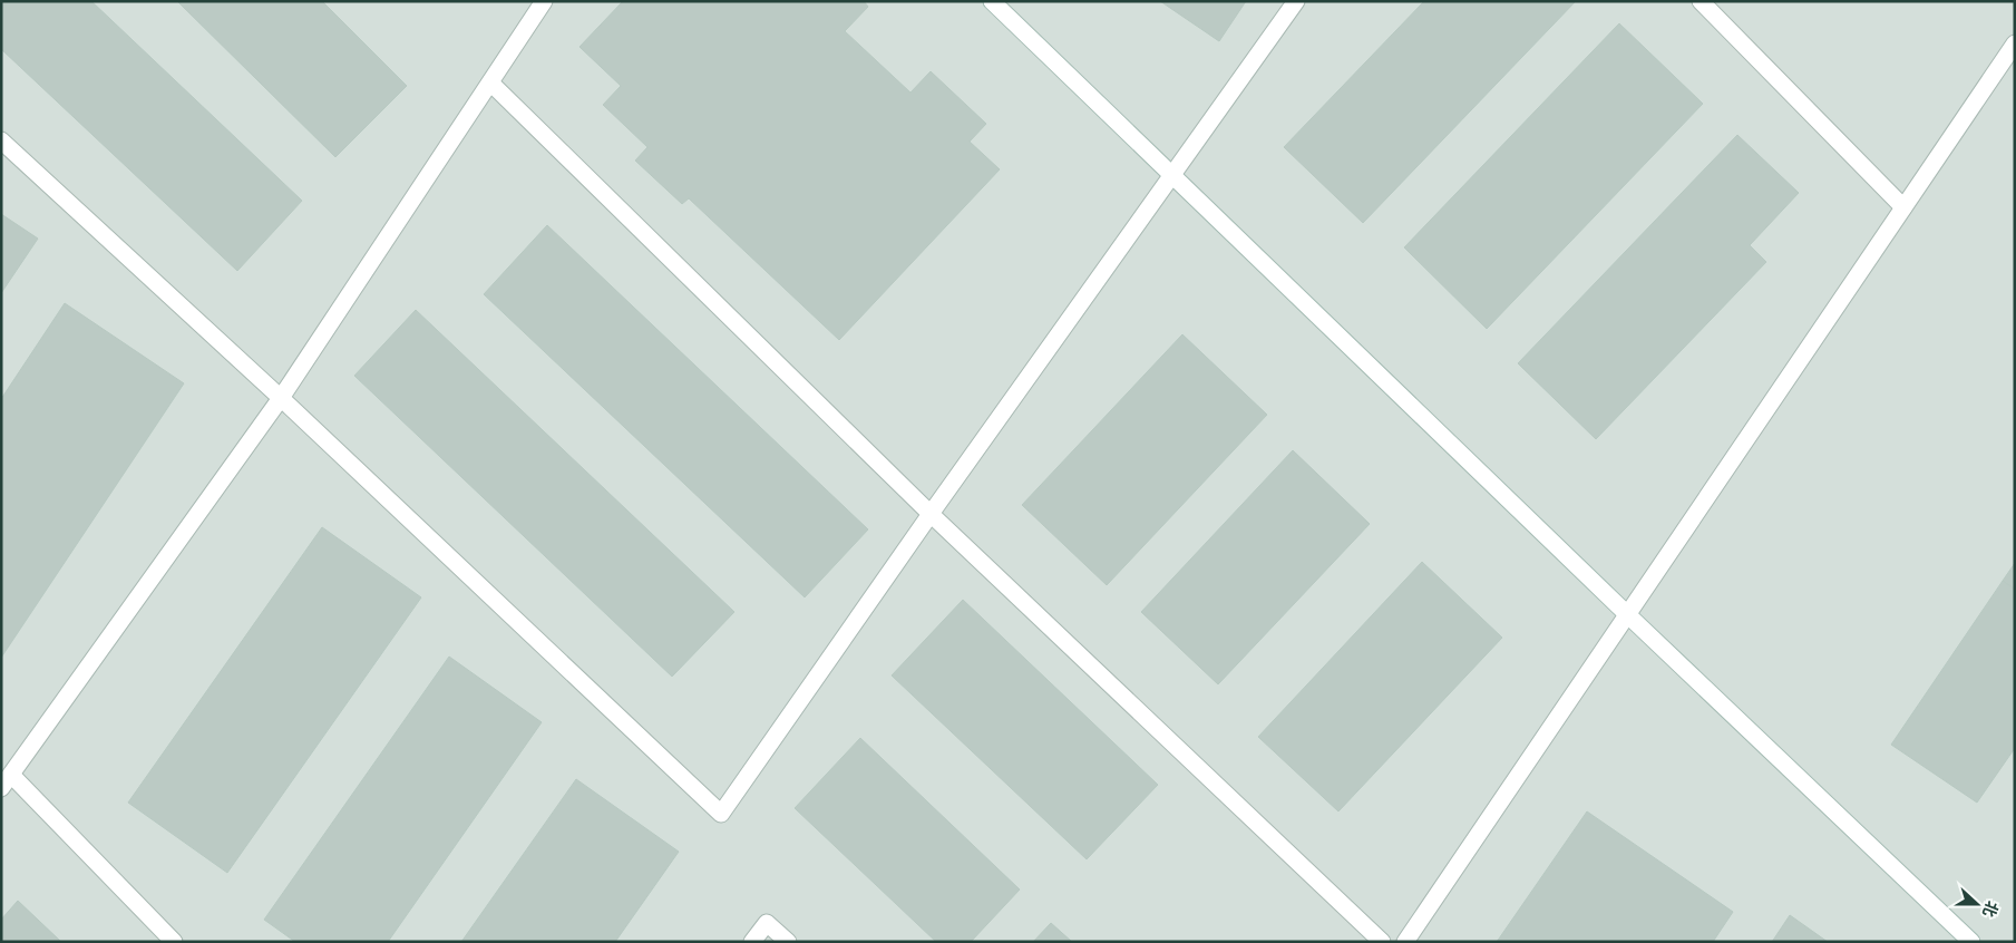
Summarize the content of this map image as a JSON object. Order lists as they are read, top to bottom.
{
  "north": "right"
}
